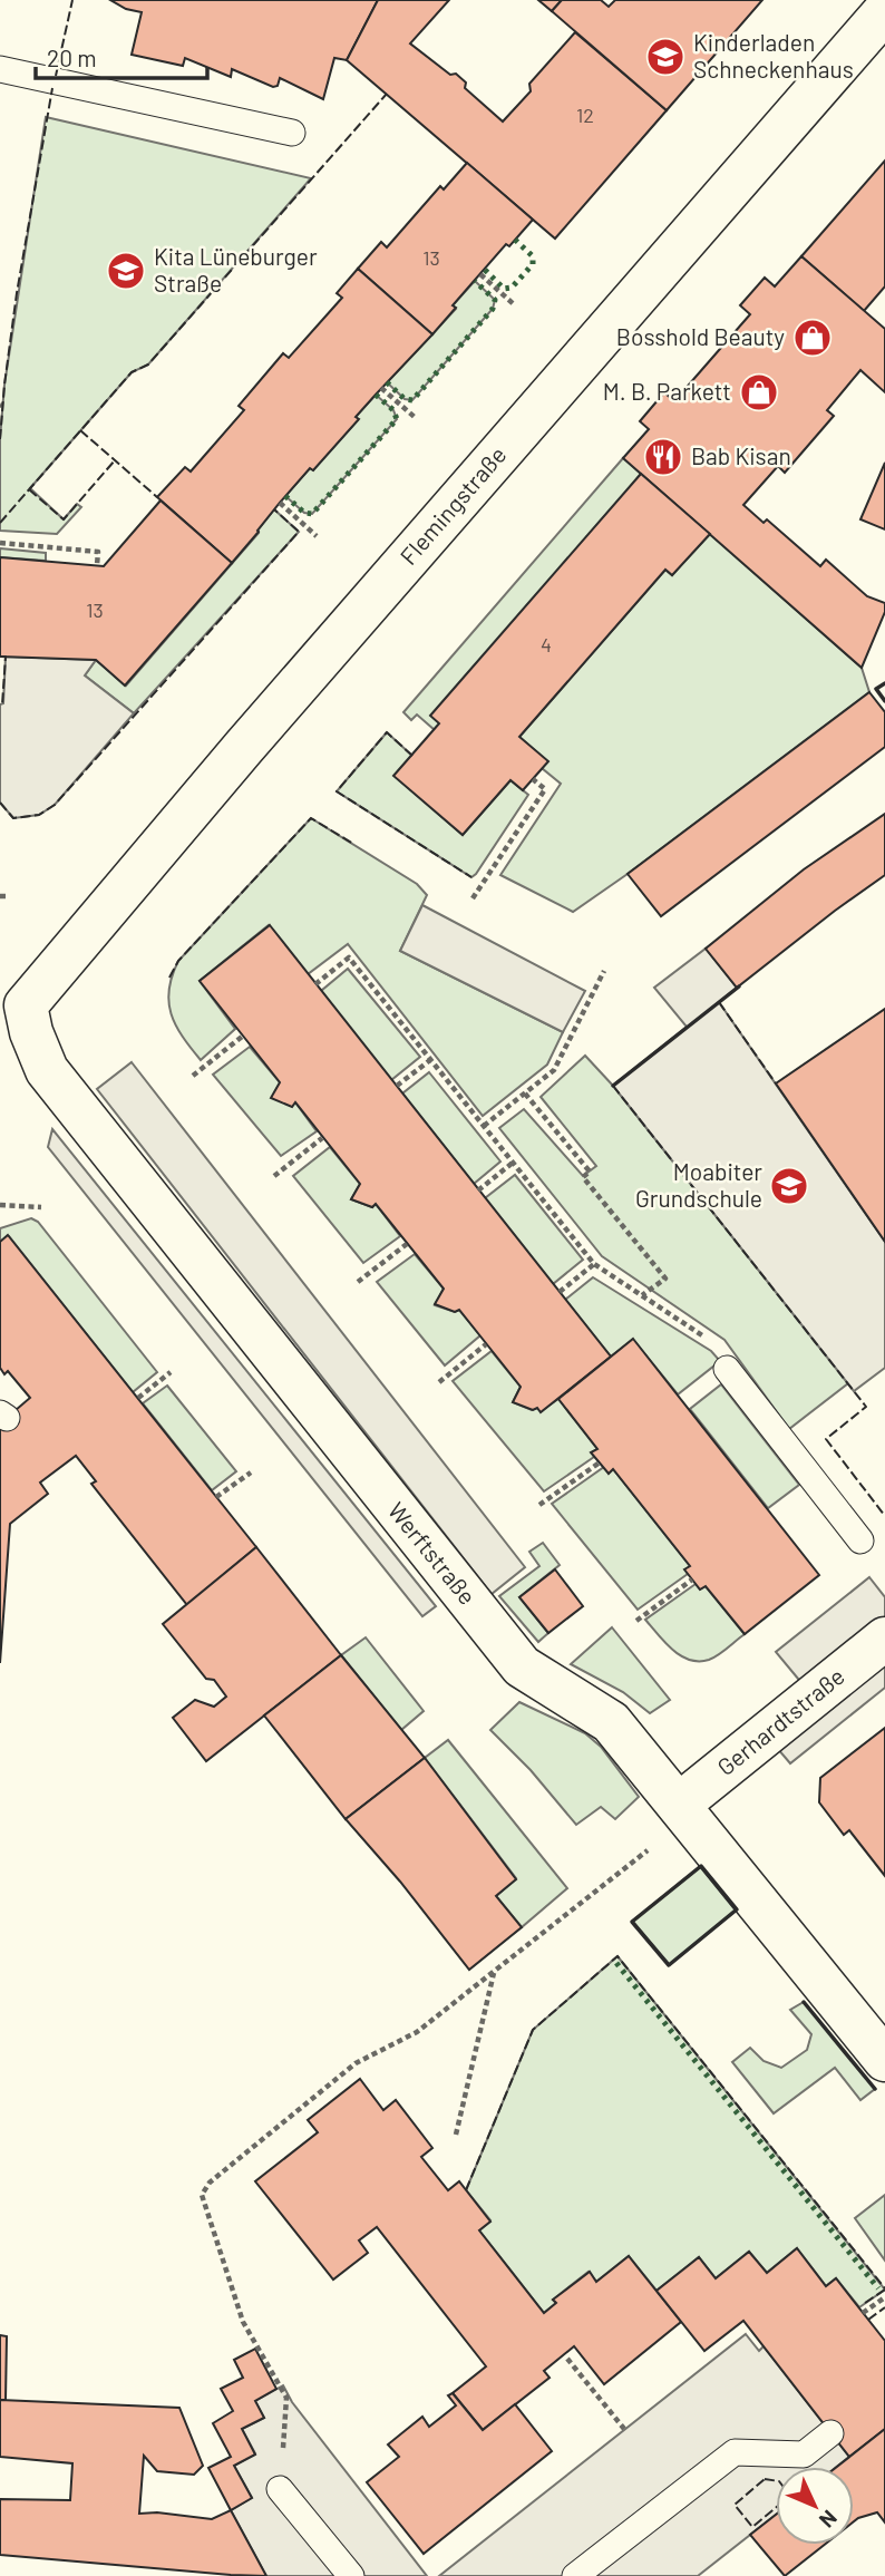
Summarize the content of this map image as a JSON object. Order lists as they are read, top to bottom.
{
  "streets": {
    "street": ["Flemingstraße", "Werftstraße", "Gerhardtstraße"]
  },
  "crossings": [
    ["Flemingstraße", "Werftstraße"],
    ["Werftstraße", "Gerhardtstraße"]
  ],
  "places": {
    "school or university": ["Kinderladen Schneckenhaus", "Kita Lüneburger Straße", "Moabiter Grundschule"],
    "shop": ["Bosshold Beauty", "M. B. Parkett"],
    "restaurant": ["Bab Kisan"]
  },
  "house_numbers": [
    "12",
    "13",
    "13",
    "4"
  ],
  "scale_bar": "20 m",
  "north": "bottom right"
}
